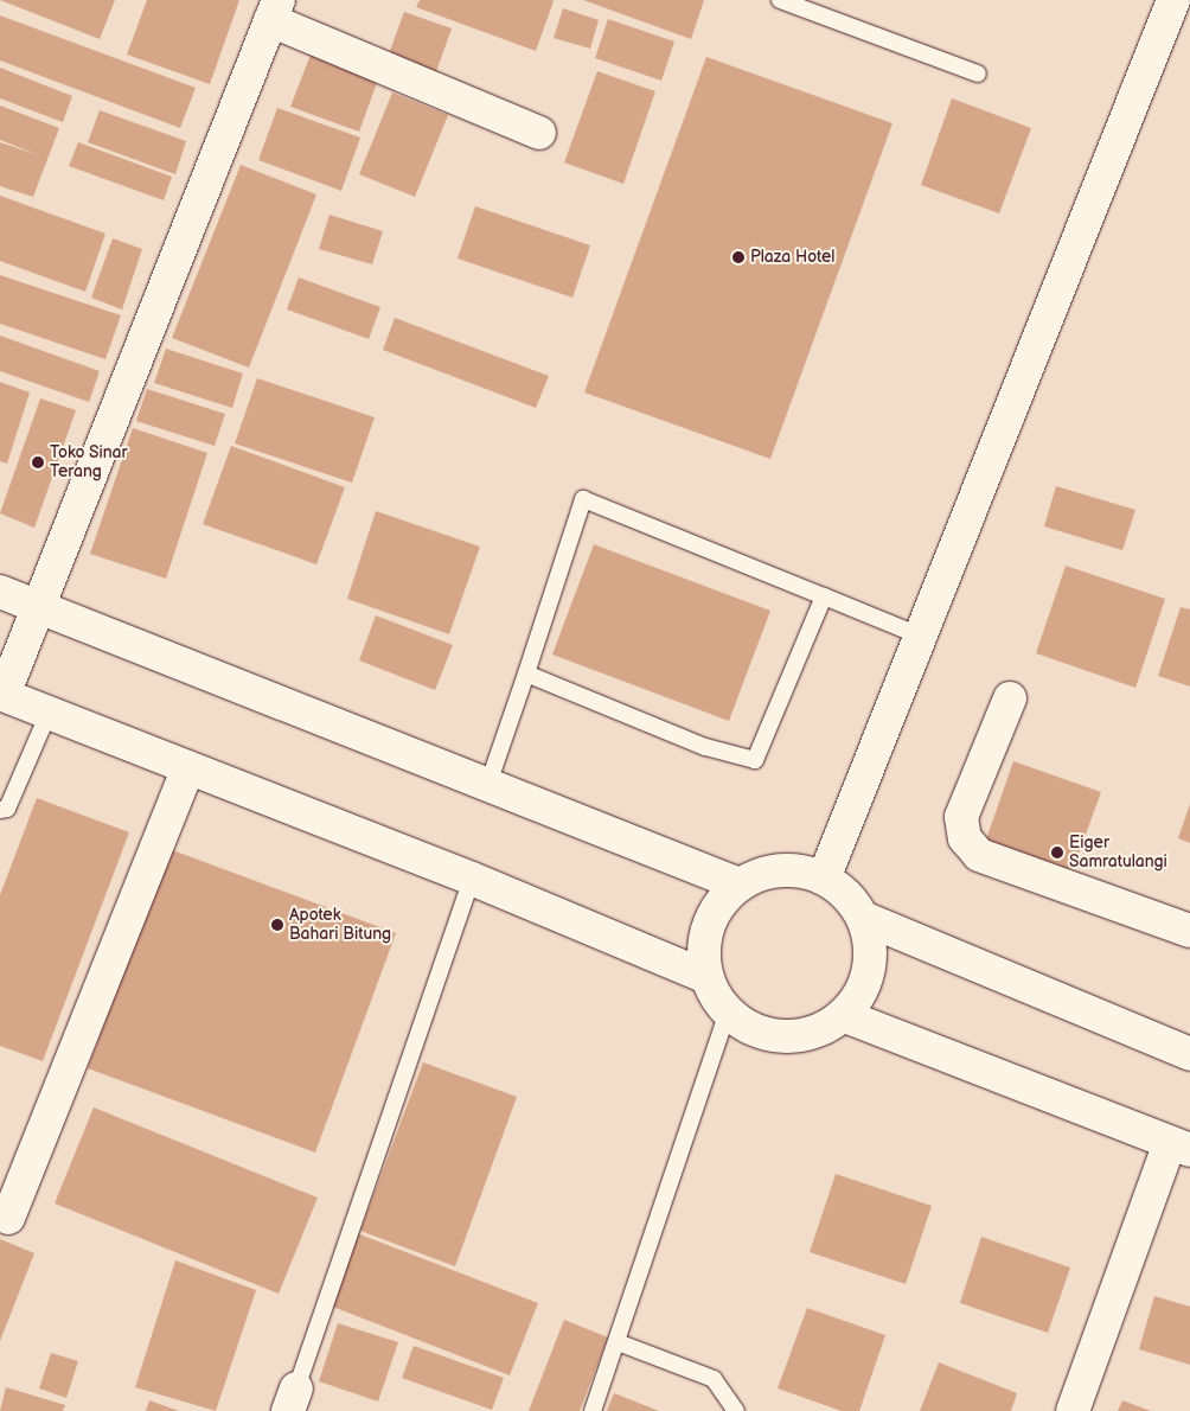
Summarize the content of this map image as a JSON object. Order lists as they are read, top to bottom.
{
  "places": [
    "Plaza Hotel",
    "Toko Sinar Terang",
    "Eiger Samratulangi",
    "Apotek Bahari Bitung"
  ]
}
